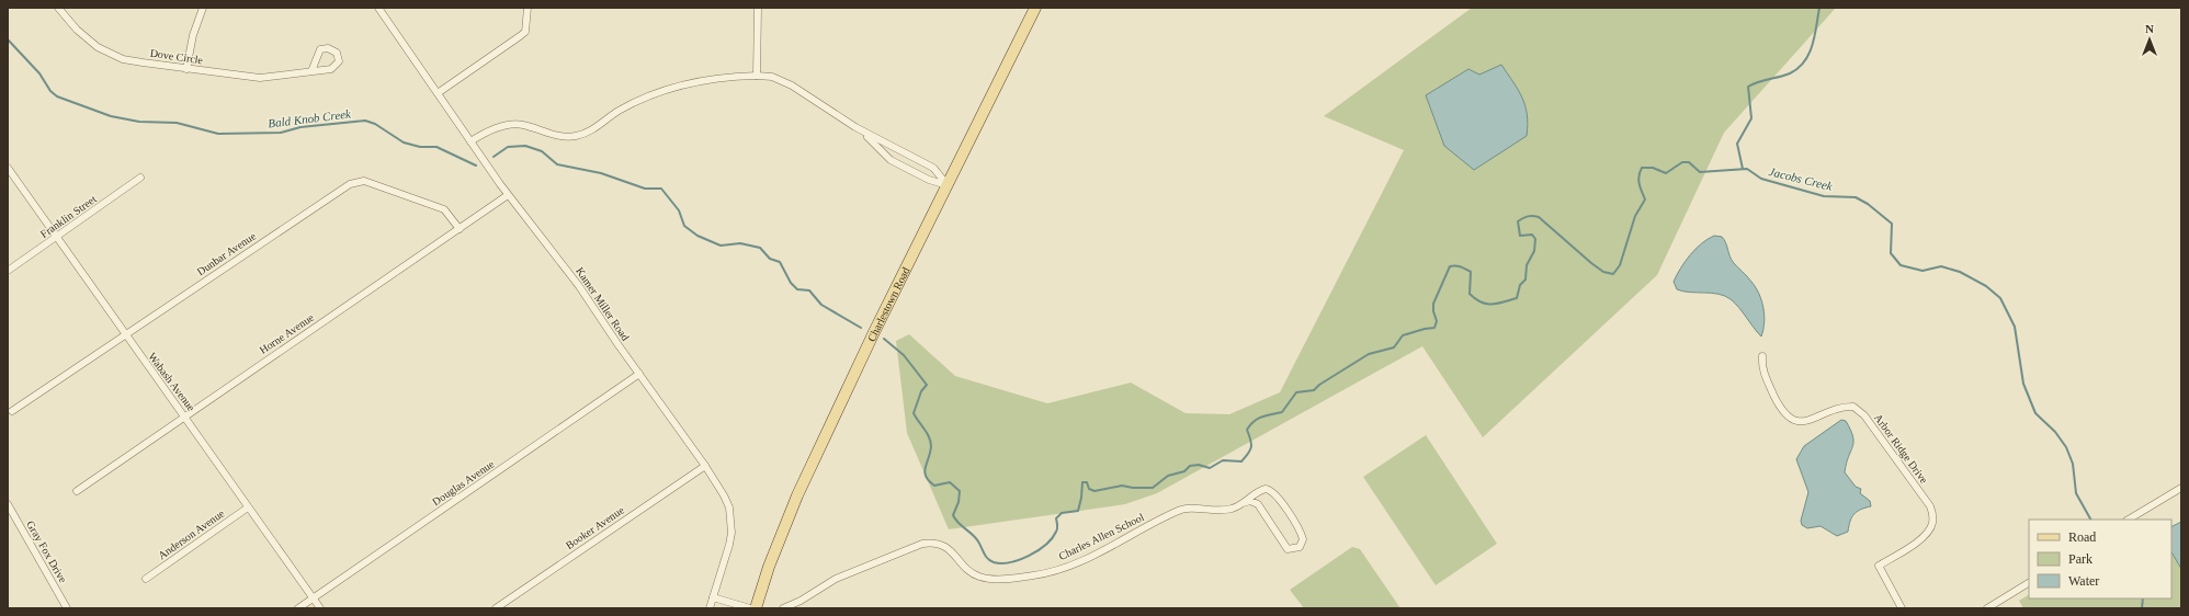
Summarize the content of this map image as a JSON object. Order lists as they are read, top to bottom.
{
  "streets": {
    "main road": ["Charlestown Road"],
    "street": [
      "Dove Circle",
      "Franklin Street",
      "Dunbar Avenue",
      "Kamer Miller Road",
      "Horne Avenue",
      "Wabash Avenue",
      "Arbor Ridge Drive",
      "Douglas Avenue",
      "Booker Avenue",
      "Anderson Avenue",
      "Charles Allen School",
      "Gray Fox Drive"
    ]
  },
  "crossings": [
    ["Franklin Street", "Wabash Avenue"],
    ["Dunbar Avenue", "Horne Avenue"],
    ["Dunbar Avenue", "Wabash Avenue"],
    ["Kamer Miller Road", "Horne Avenue"],
    ["Kamer Miller Road", "Douglas Avenue"],
    ["Kamer Miller Road", "Booker Avenue"],
    ["Horne Avenue", "Wabash Avenue"],
    ["Wabash Avenue", "Douglas Avenue"],
    ["Wabash Avenue", "Anderson Avenue"]
  ],
  "water": ["Bald Knob Creek", "Jacobs Creek"],
  "legend": ["Road", "Park", "Water"],
  "north": "top"
}
